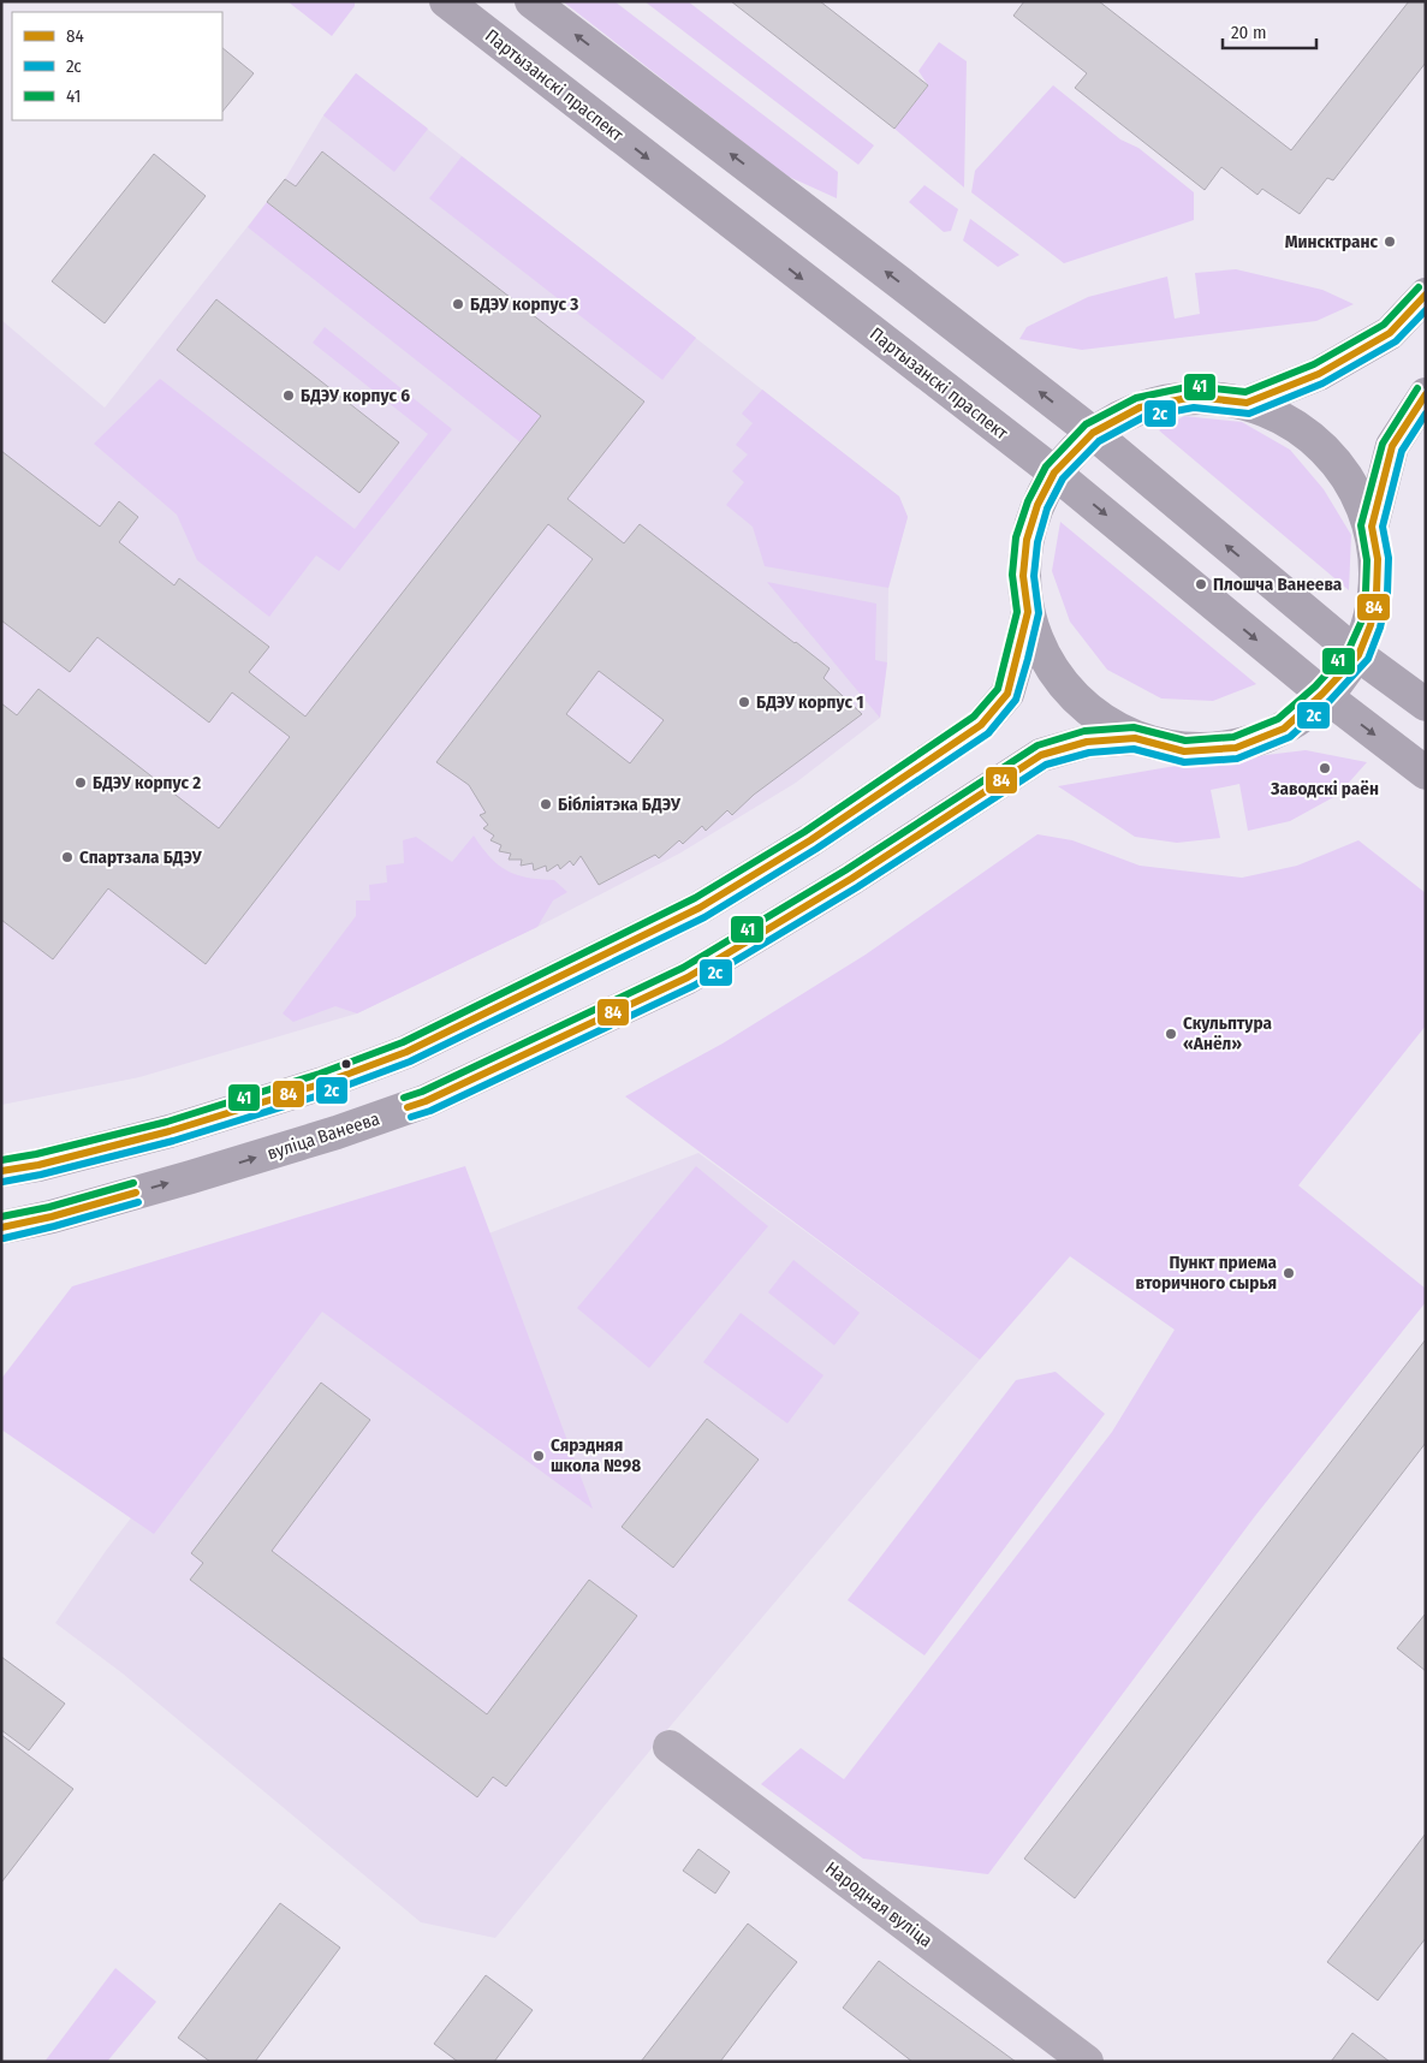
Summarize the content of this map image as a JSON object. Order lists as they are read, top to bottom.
{
  "streets": {
    "main road": ["Партызанскі праспект", "вуліца Ванеева"],
    "street": ["Народная вуліца"]
  },
  "places": [
    "Минсктранс",
    "БДЭУ корпус 3",
    "БДЭУ корпус 6",
    "Плошча Ванеева",
    "БДЭУ корпус 1",
    "Заводскі раён",
    "БДЭУ корпус 2",
    "Бібліятэка БДЭУ",
    "Спартзала БДЭУ",
    "Скульптура «Анёл»",
    "Пункт приема вторичного сырья",
    "Сярэдняя школа №98"
  ],
  "lines": ["transit line 41", "transit line 84", "transit line 2с"],
  "legend": ["84", "2с", "41"],
  "scale_bar": "20 m"
}
